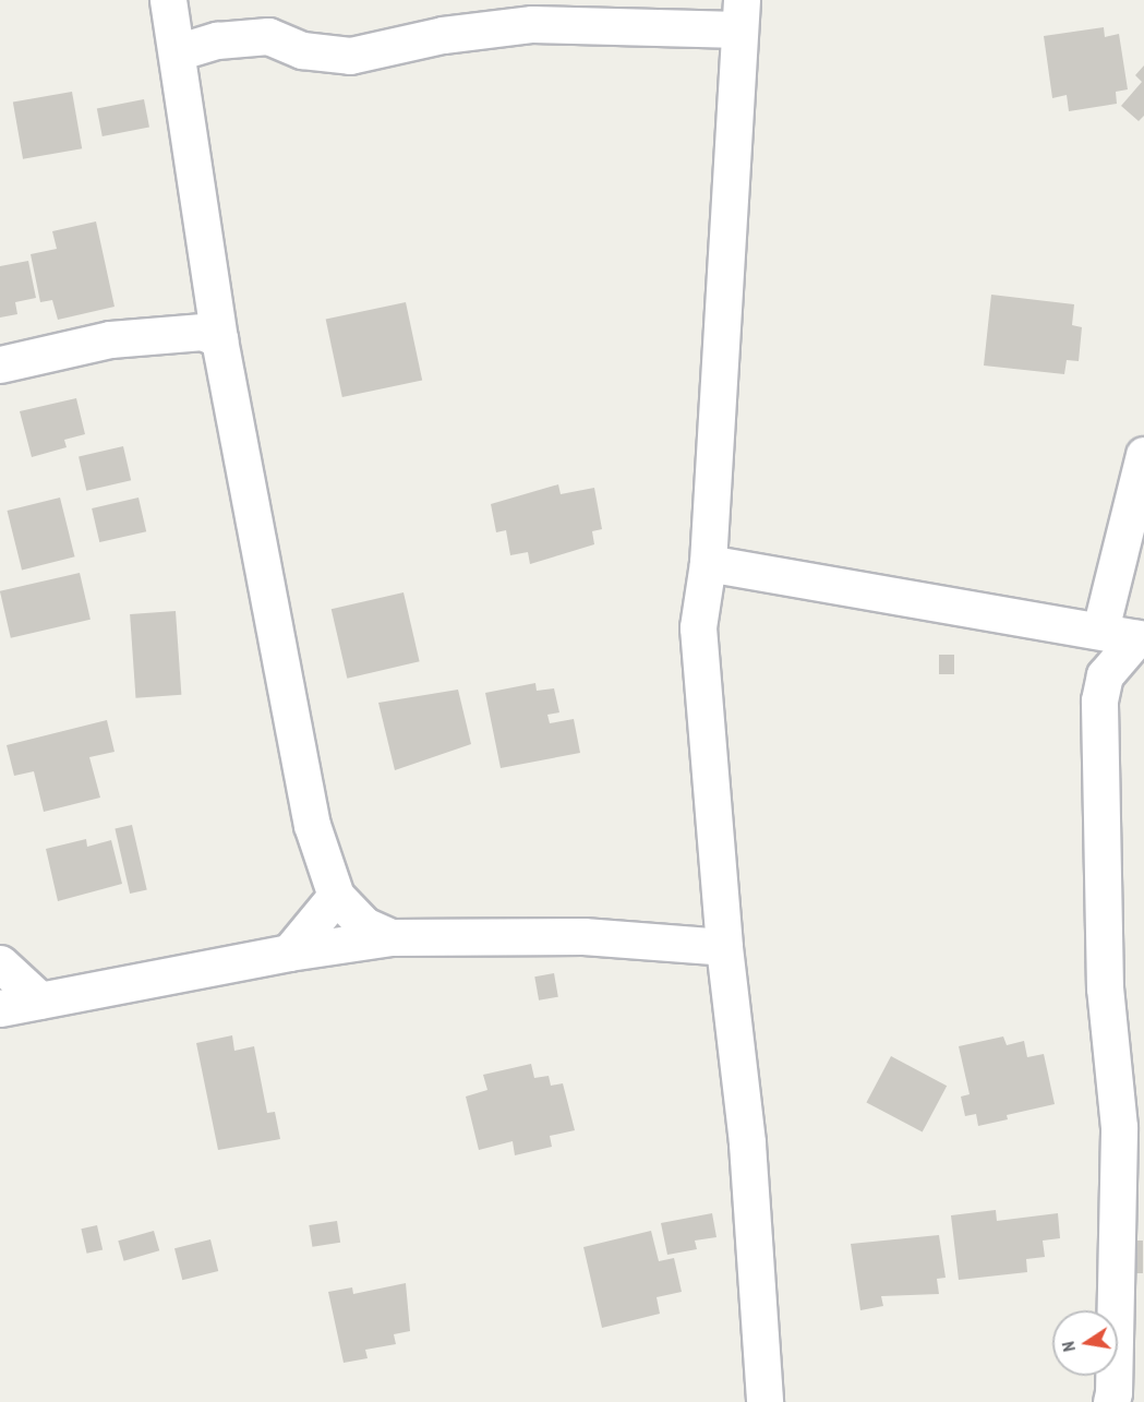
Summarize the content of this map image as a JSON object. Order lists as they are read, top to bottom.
{
  "north": "left"
}
